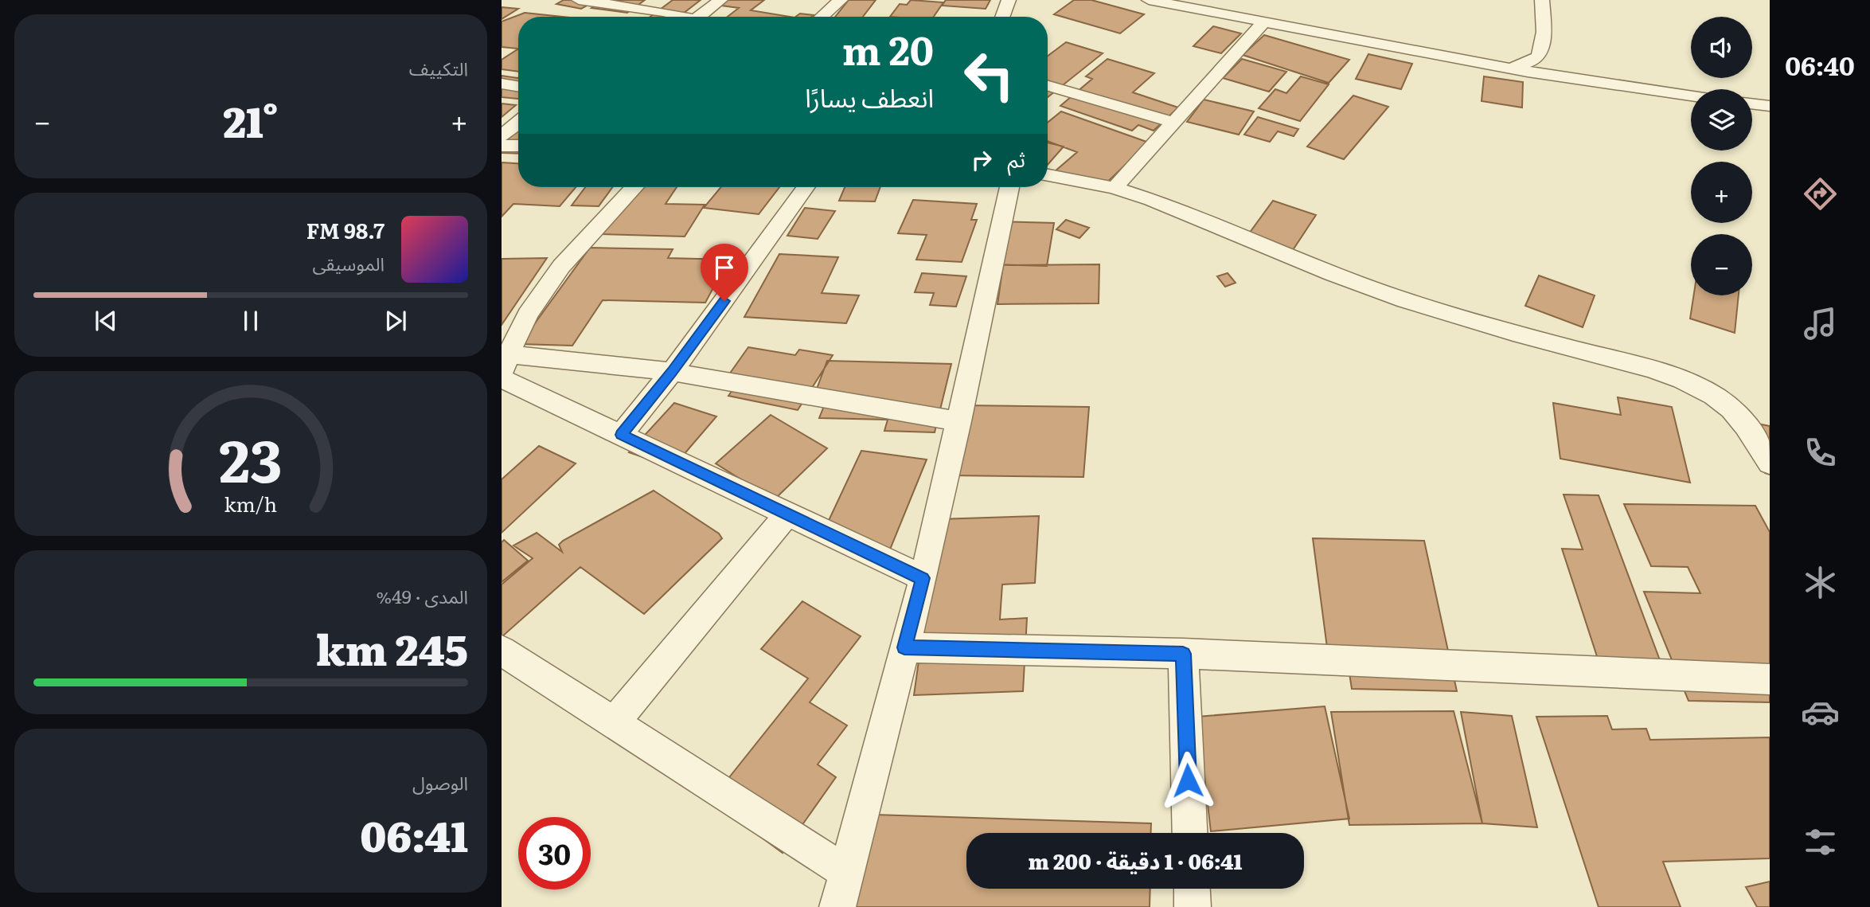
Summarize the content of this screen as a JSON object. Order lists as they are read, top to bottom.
{
  "page": {
    "tabs": "06:40",
    "tile": [
      "التكييف",
      ["المدى · 49%", "245 km"],
      ["الوصول", "06:41"]
    ],
    "map_buttons": ["+", "−"],
    "turn": ["20 m", "انعطف يسارًا"],
    "heat": ["−", "21°", "+"],
    "then": "ثم",
    "song": ["98.7 FM", "الموسيقى"],
    "limit": "30",
    "trip": "06:41 · 1 دقيقة · 200 m",
    "gauge": ["23", "km/h"]
  }
}
